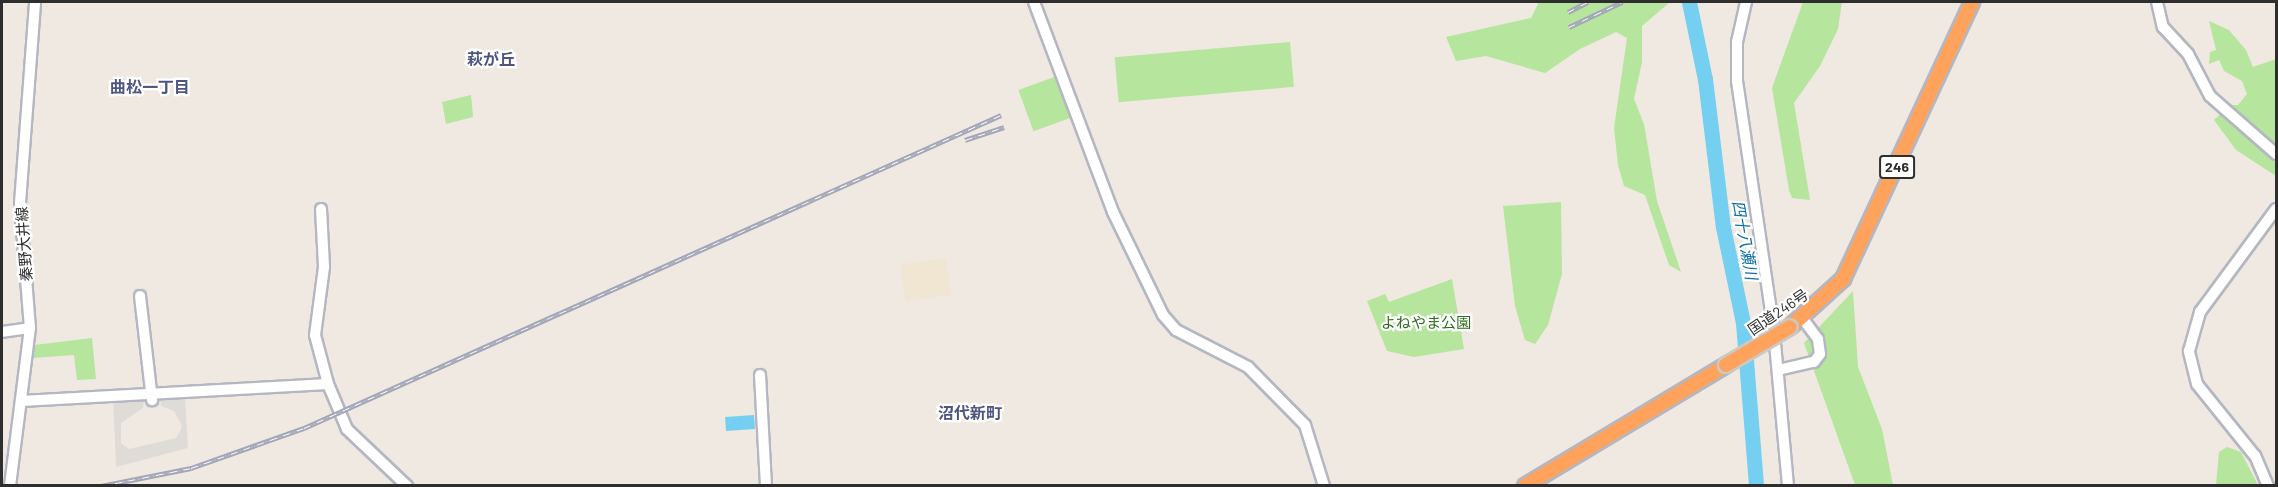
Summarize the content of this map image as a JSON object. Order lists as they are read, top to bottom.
{
  "streets": {
    "highway": ["246", "国道246号"],
    "street": ["秦野大井線"]
  },
  "districts": ["萩が丘", "曲松一丁目", "沼代新町"],
  "water": ["四十八瀬川"],
  "parks": ["よねやま公園"]
}
